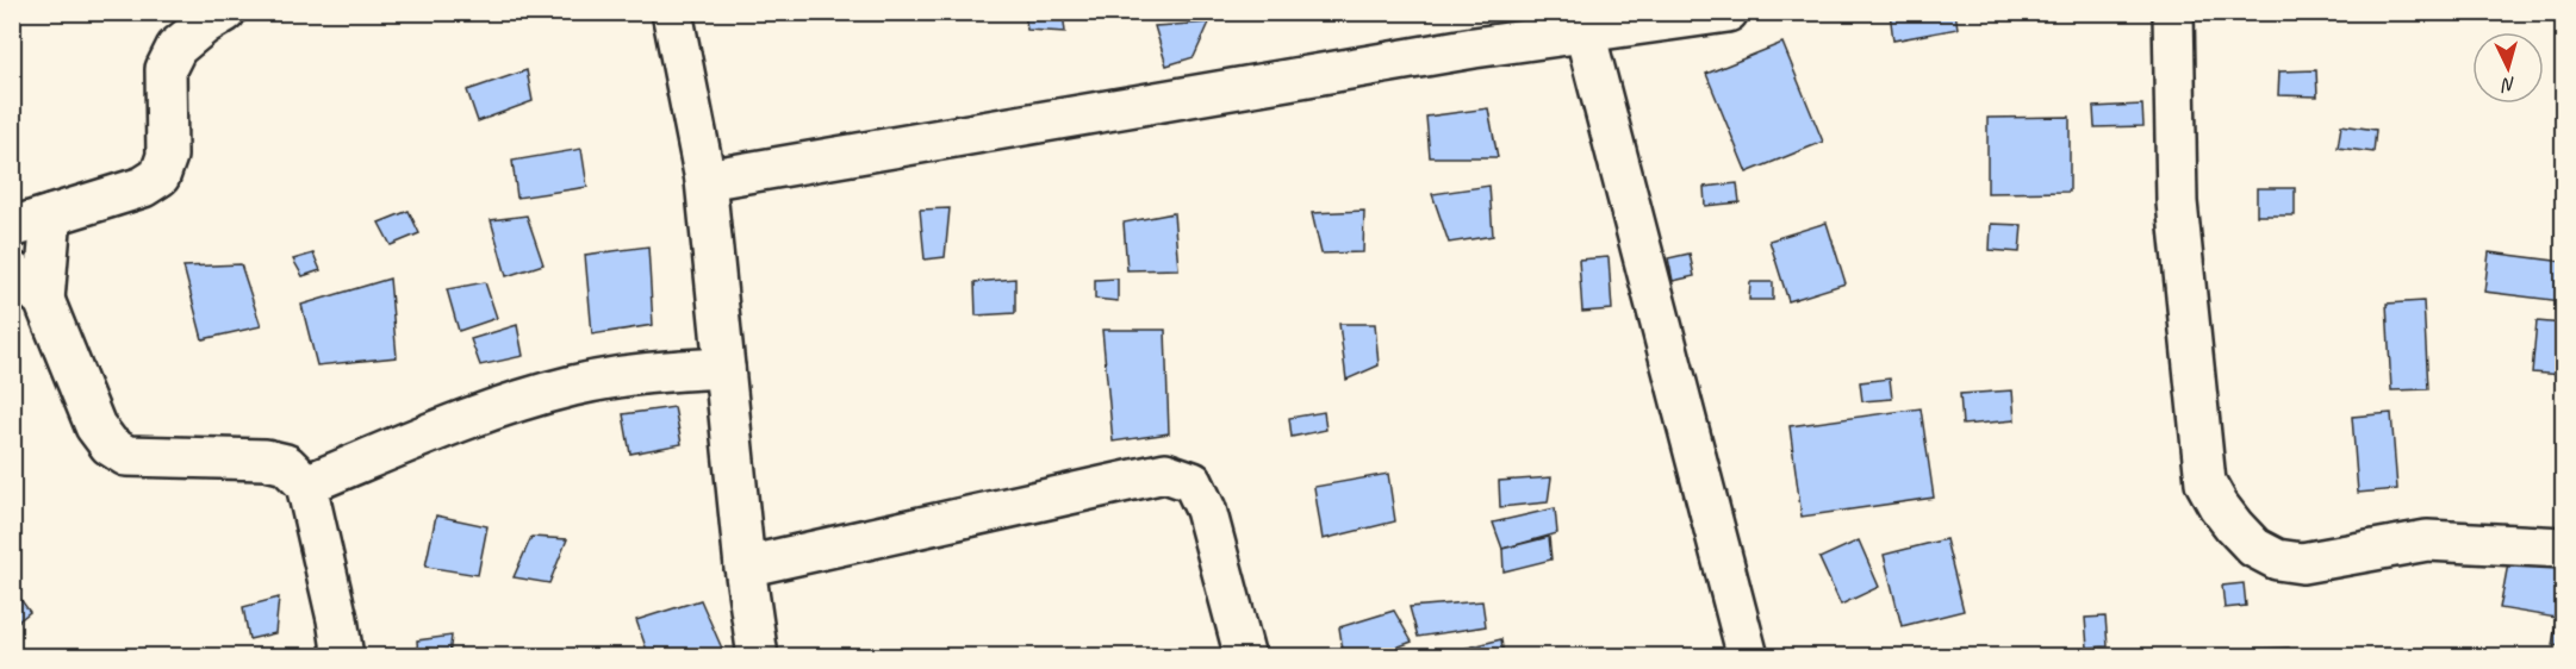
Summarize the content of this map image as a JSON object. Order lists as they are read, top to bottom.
{
  "north": "bottom"
}
